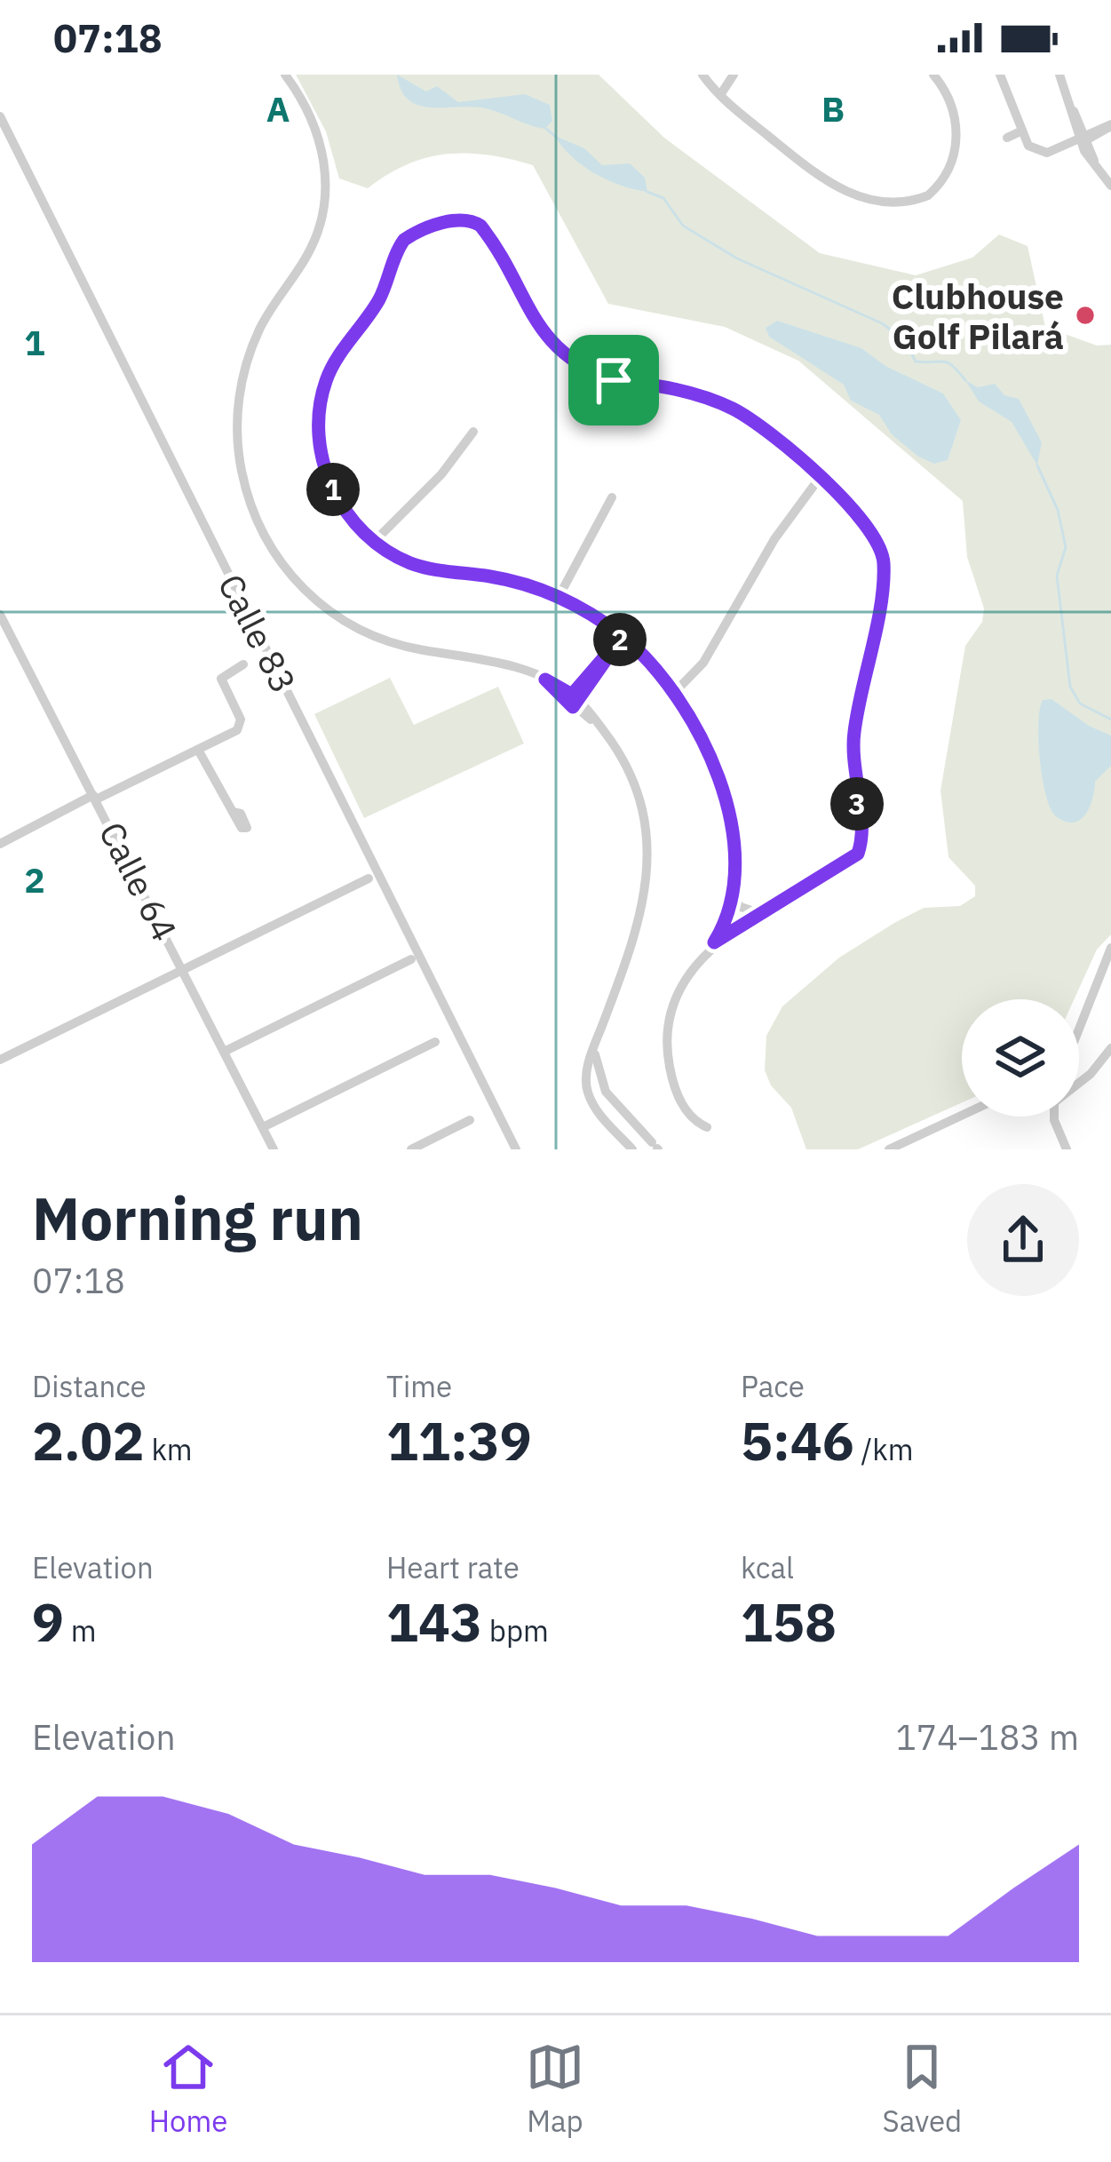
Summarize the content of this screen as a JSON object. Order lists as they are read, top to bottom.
{
  "streets": {
    "street": ["Calle 83", "Calle 64"]
  },
  "places": ["Clubhouse Golf Pilará"],
  "page": {
    "status": "07:18",
    "pins": ["1", "2", "3"],
    "heading": ["Morning run", "07:18"],
    "stats": [
      ["Distance", "2.02 km"],
      ["Time", "11:39"],
      ["Pace", "5:46 /km"],
      ["Elevation", "9 m"],
      ["Heart rate", "143 bpm"],
      ["kcal", "158"]
    ],
    "chart": ["Elevation", "174–183 m"],
    "tabs": ["Home", "Map", "Saved"]
  },
  "grid": {
    "columns": ["A", "B"],
    "rows": ["1", "2"]
  }
}
